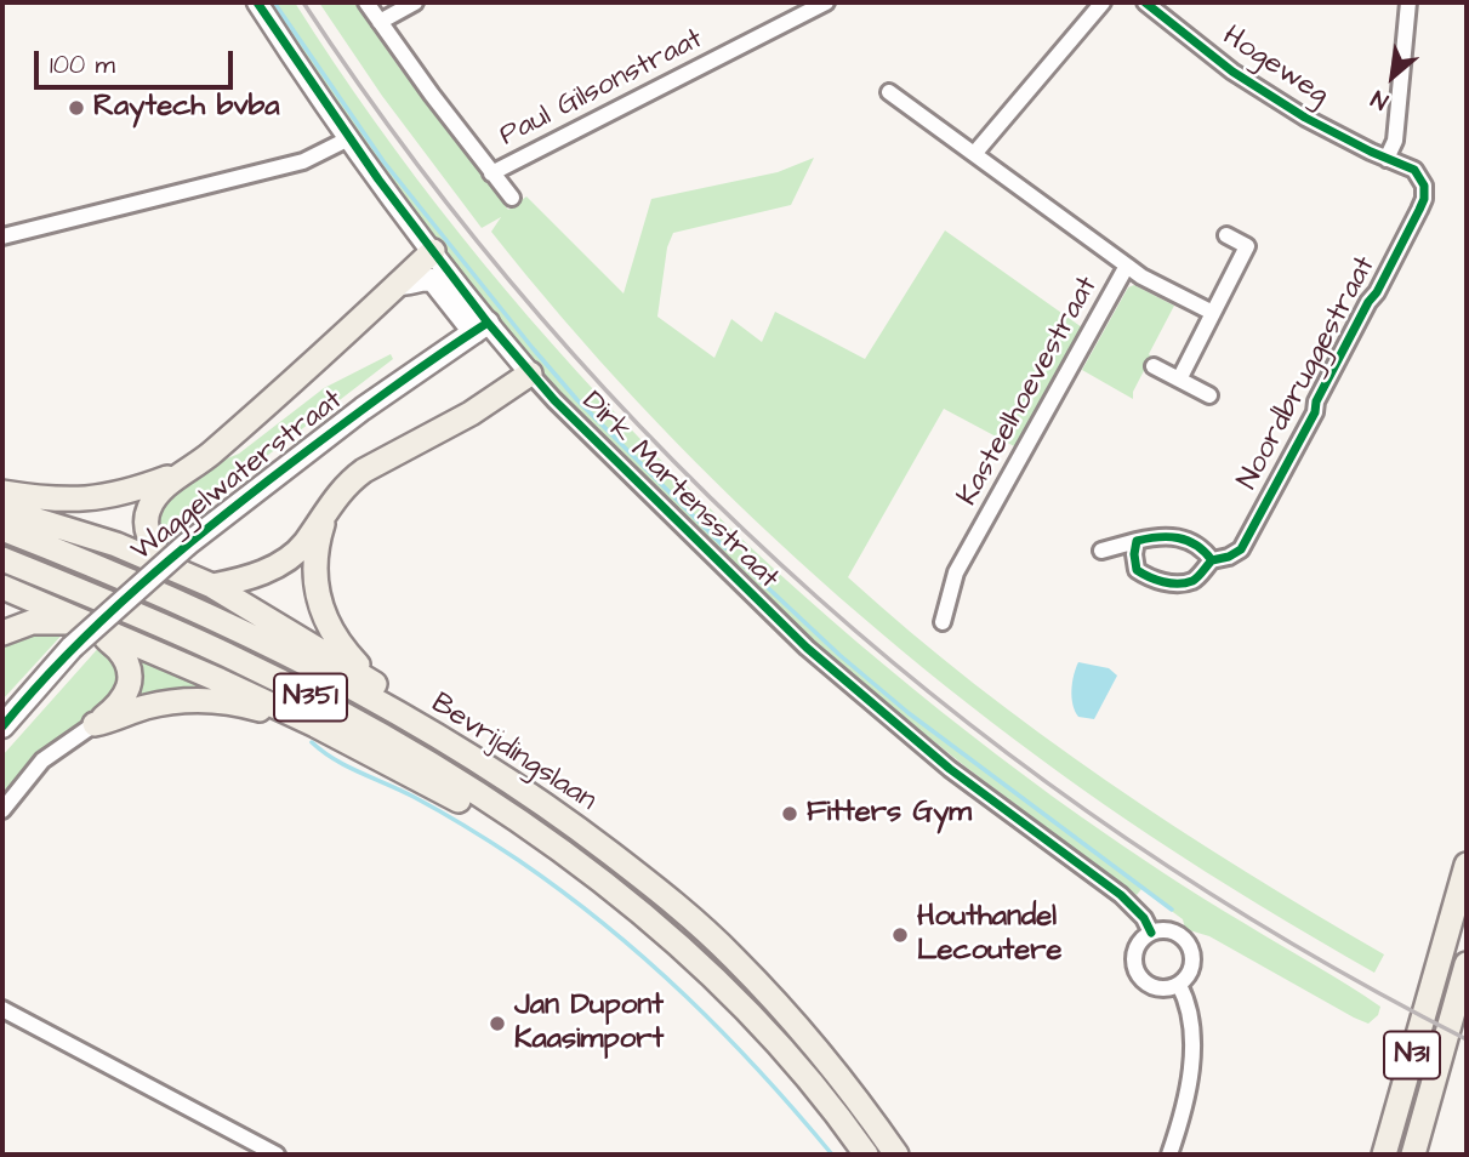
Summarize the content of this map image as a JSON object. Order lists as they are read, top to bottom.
{
  "streets": {
    "highway": ["N351", "Bevrijdingslaan", "N31"],
    "main road": ["Waggelwaterstraat"],
    "street": [
      "Hogeweg",
      "Paul Gilsonstraat",
      "Noordbruggestraat",
      "Kasteelhoevestraat",
      "Dirk Martensstraat"
    ]
  },
  "crossings": [
    ["Hogeweg", "Noordbruggestraat"],
    ["Waggelwaterstraat", "Dirk Martensstraat"]
  ],
  "places": [
    "Raytech bvba",
    "Fitters Gym",
    "Houthandel Lecoutere",
    "Jan Dupont Kaasimport"
  ],
  "scale_bar": "100 m",
  "north": "bottom left"
}
